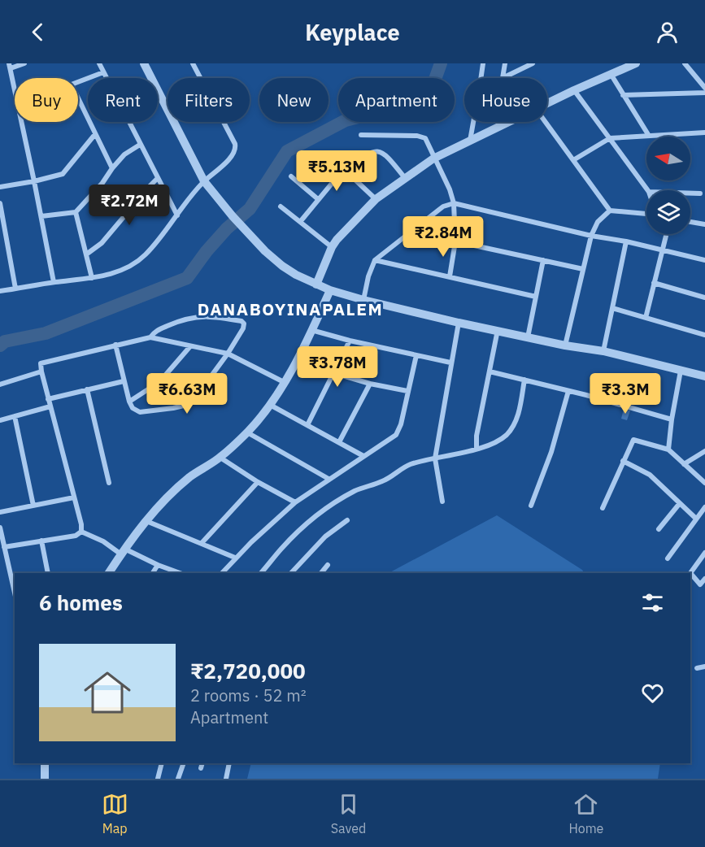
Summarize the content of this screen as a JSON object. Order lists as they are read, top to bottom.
{
  "districts": ["DANABOYINAPALEM"],
  "north": "left",
  "page": {
    "header": "Keyplace",
    "chip": [
      "Buy",
      "Rent",
      "Filters",
      "New",
      "Apartment",
      "House"
    ],
    "price": [
      "₹5.13M",
      "₹2.72M",
      "₹2.84M",
      "₹3.78M",
      "₹6.63M",
      "₹3.3M"
    ],
    "heading": "6 homes",
    "list": [
      {
        "name": "₹2,720,000",
        "note": "2 rooms · 52 m² · Apartment"
      }
    ],
    "tabs": ["Map", "Saved", "Home"]
  }
}
